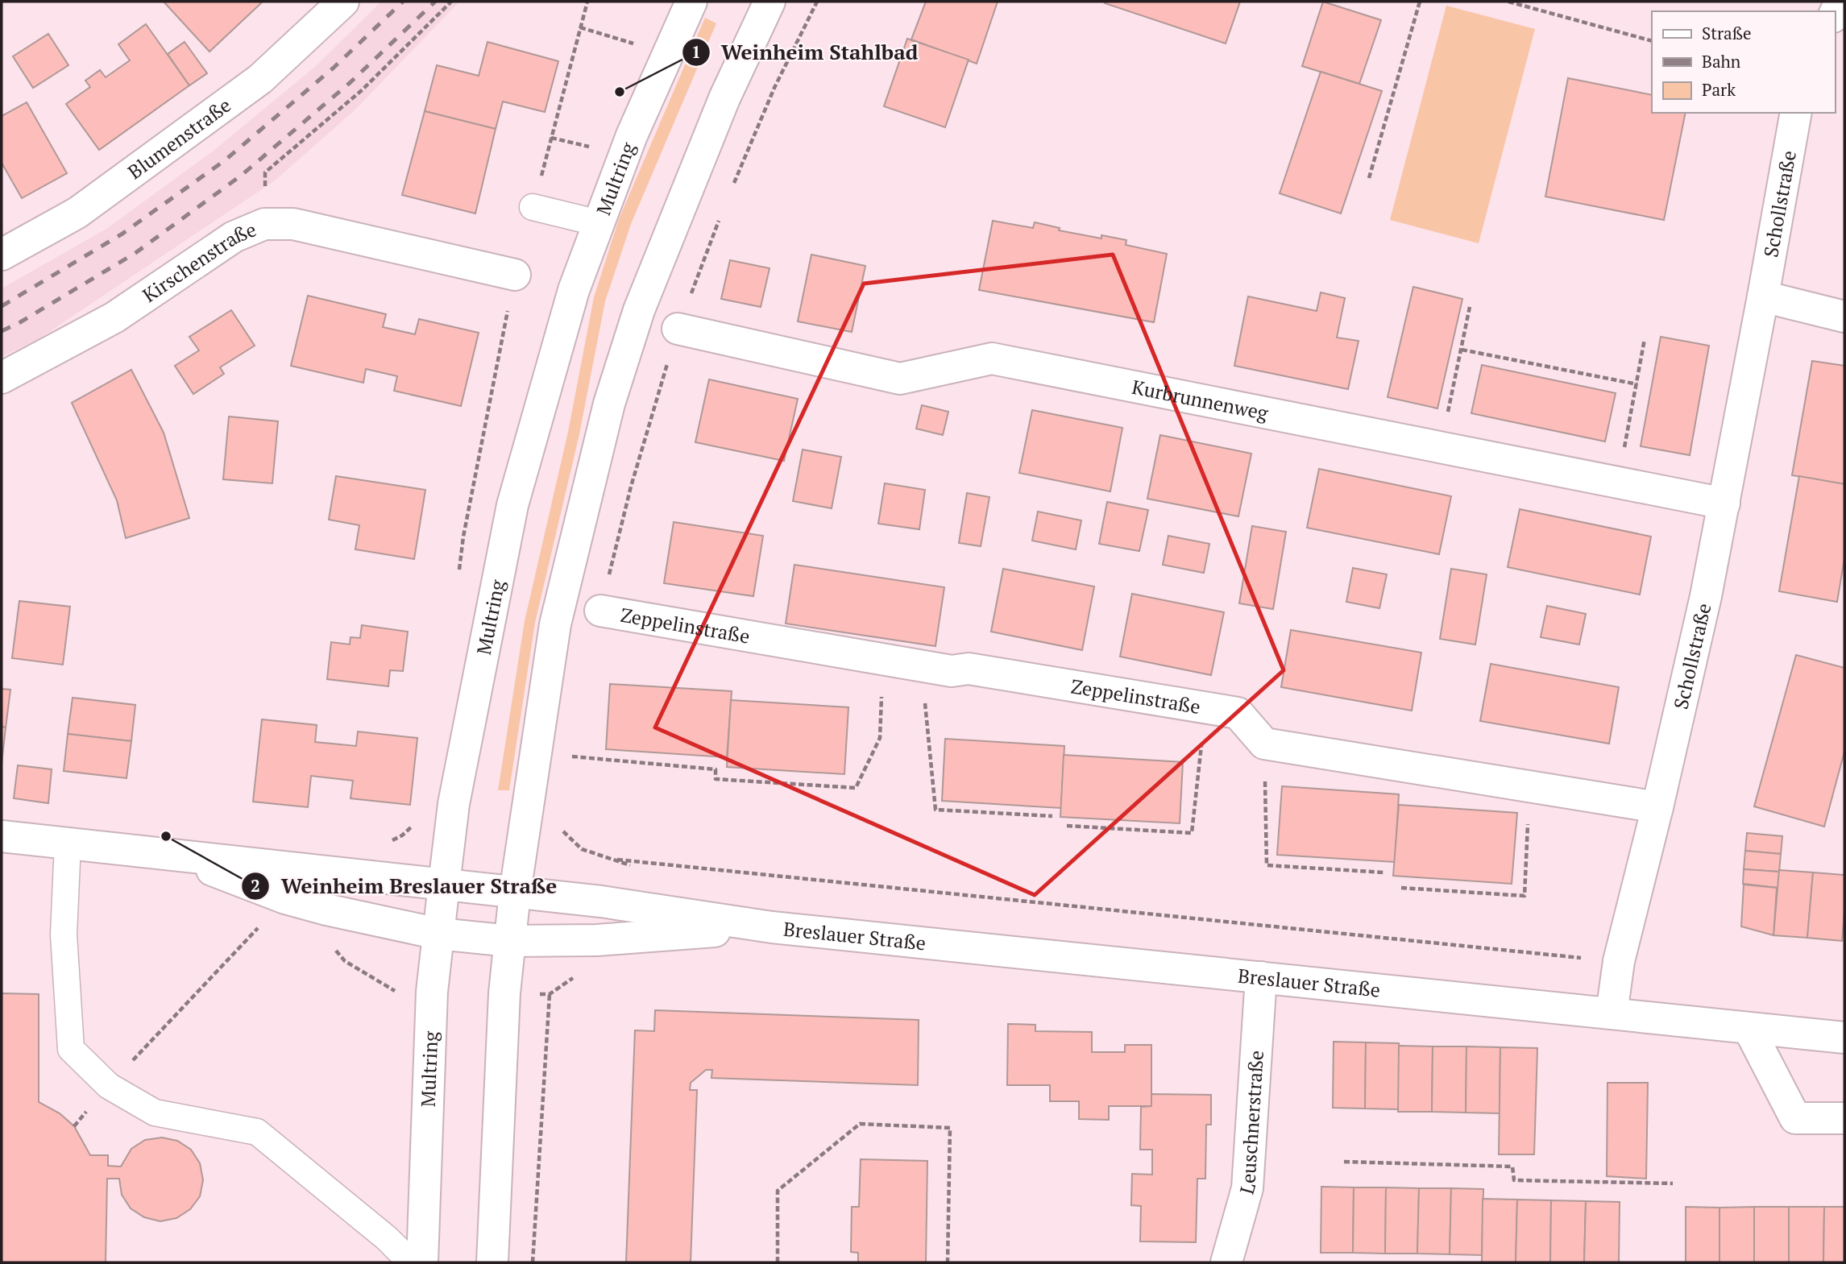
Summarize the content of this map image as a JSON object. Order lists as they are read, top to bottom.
{
  "streets": {
    "street": [
      "Blumenstraße",
      "Multring",
      "Schollstraße",
      "Kirschenstraße",
      "Kurbrunnenweg",
      "Zeppelinstraße",
      "Breslauer Straße",
      "Leuschnerstraße"
    ]
  },
  "crossings": [
    ["Multring", "Breslauer Straße"],
    ["Schollstraße", "Kurbrunnenweg"],
    ["Schollstraße", "Breslauer Straße"],
    ["Breslauer Straße", "Leuschnerstraße"]
  ],
  "places": ["Weinheim Stahlbad", "Weinheim Breslauer Straße"],
  "legend": ["Straße", "Bahn", "Park"]
}
